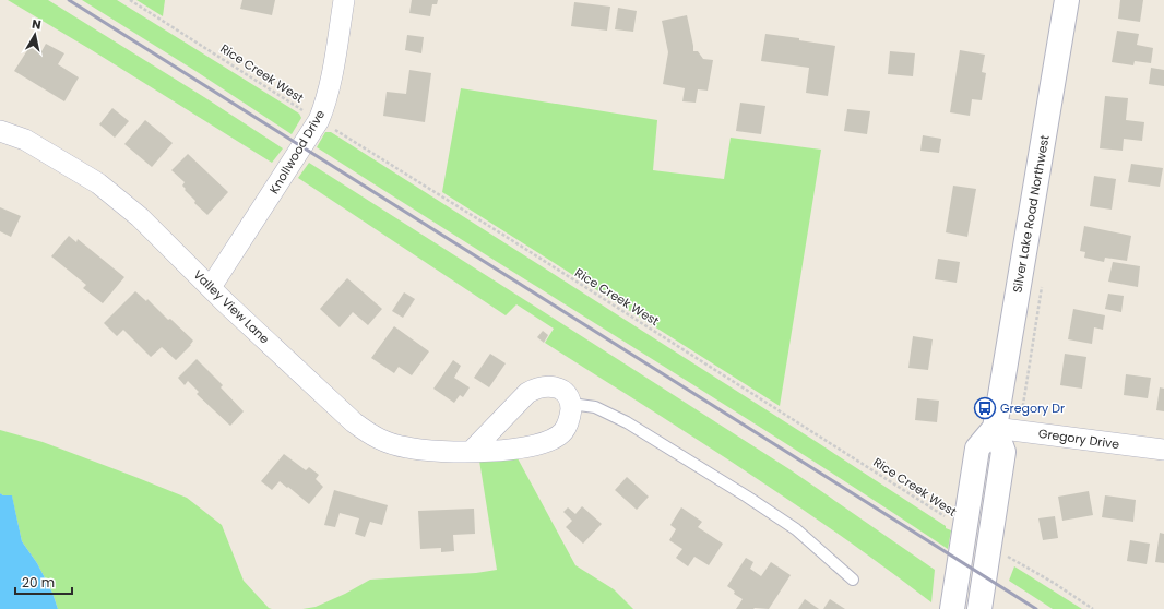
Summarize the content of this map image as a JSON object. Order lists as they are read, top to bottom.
{
  "streets": {
    "main road": ["Silver Lake Road Northwest"],
    "street": ["Knollwood Drive", "Valley View Lane", "Gregory Drive"],
    "path": ["Rice Creek West"]
  },
  "crossings": [
    ["Rice Creek West", "Knollwood Drive"],
    ["Knollwood Drive", "Valley View Lane"],
    ["Silver Lake Road Northwest", "Gregory Drive"]
  ],
  "places": {
    "bus stop": ["Gregory Dr"]
  },
  "scale_bar": "20 m",
  "north": "top"
}
